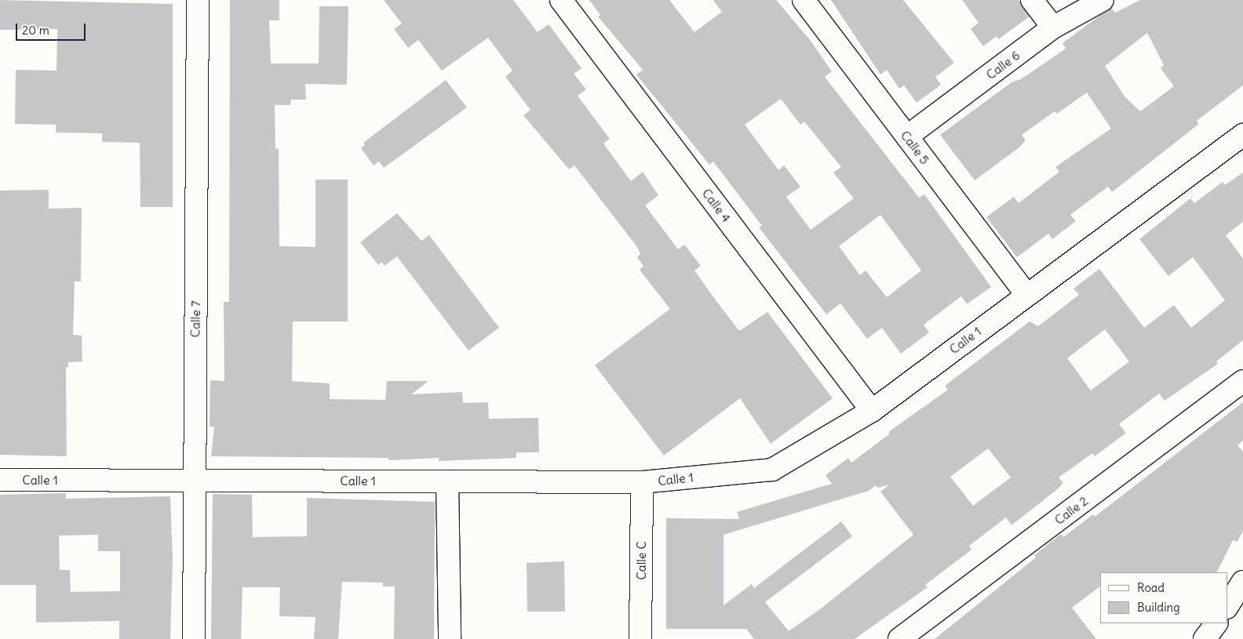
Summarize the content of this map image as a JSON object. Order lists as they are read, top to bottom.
{
  "streets": {
    "street": [
      "Calle 6",
      "Calle 5",
      "Calle 4",
      "Calle 7",
      "Calle 1",
      "Calle 2",
      "Calle C"
    ]
  },
  "crossings": [
    ["Calle 6", "Calle 5"],
    ["Calle 5", "Calle 1"],
    ["Calle 4", "Calle 1"],
    ["Calle 7", "Calle 1"],
    ["Calle 1", "Calle C"]
  ],
  "legend": ["Road", "Building"],
  "scale_bar": "20 m"
}
